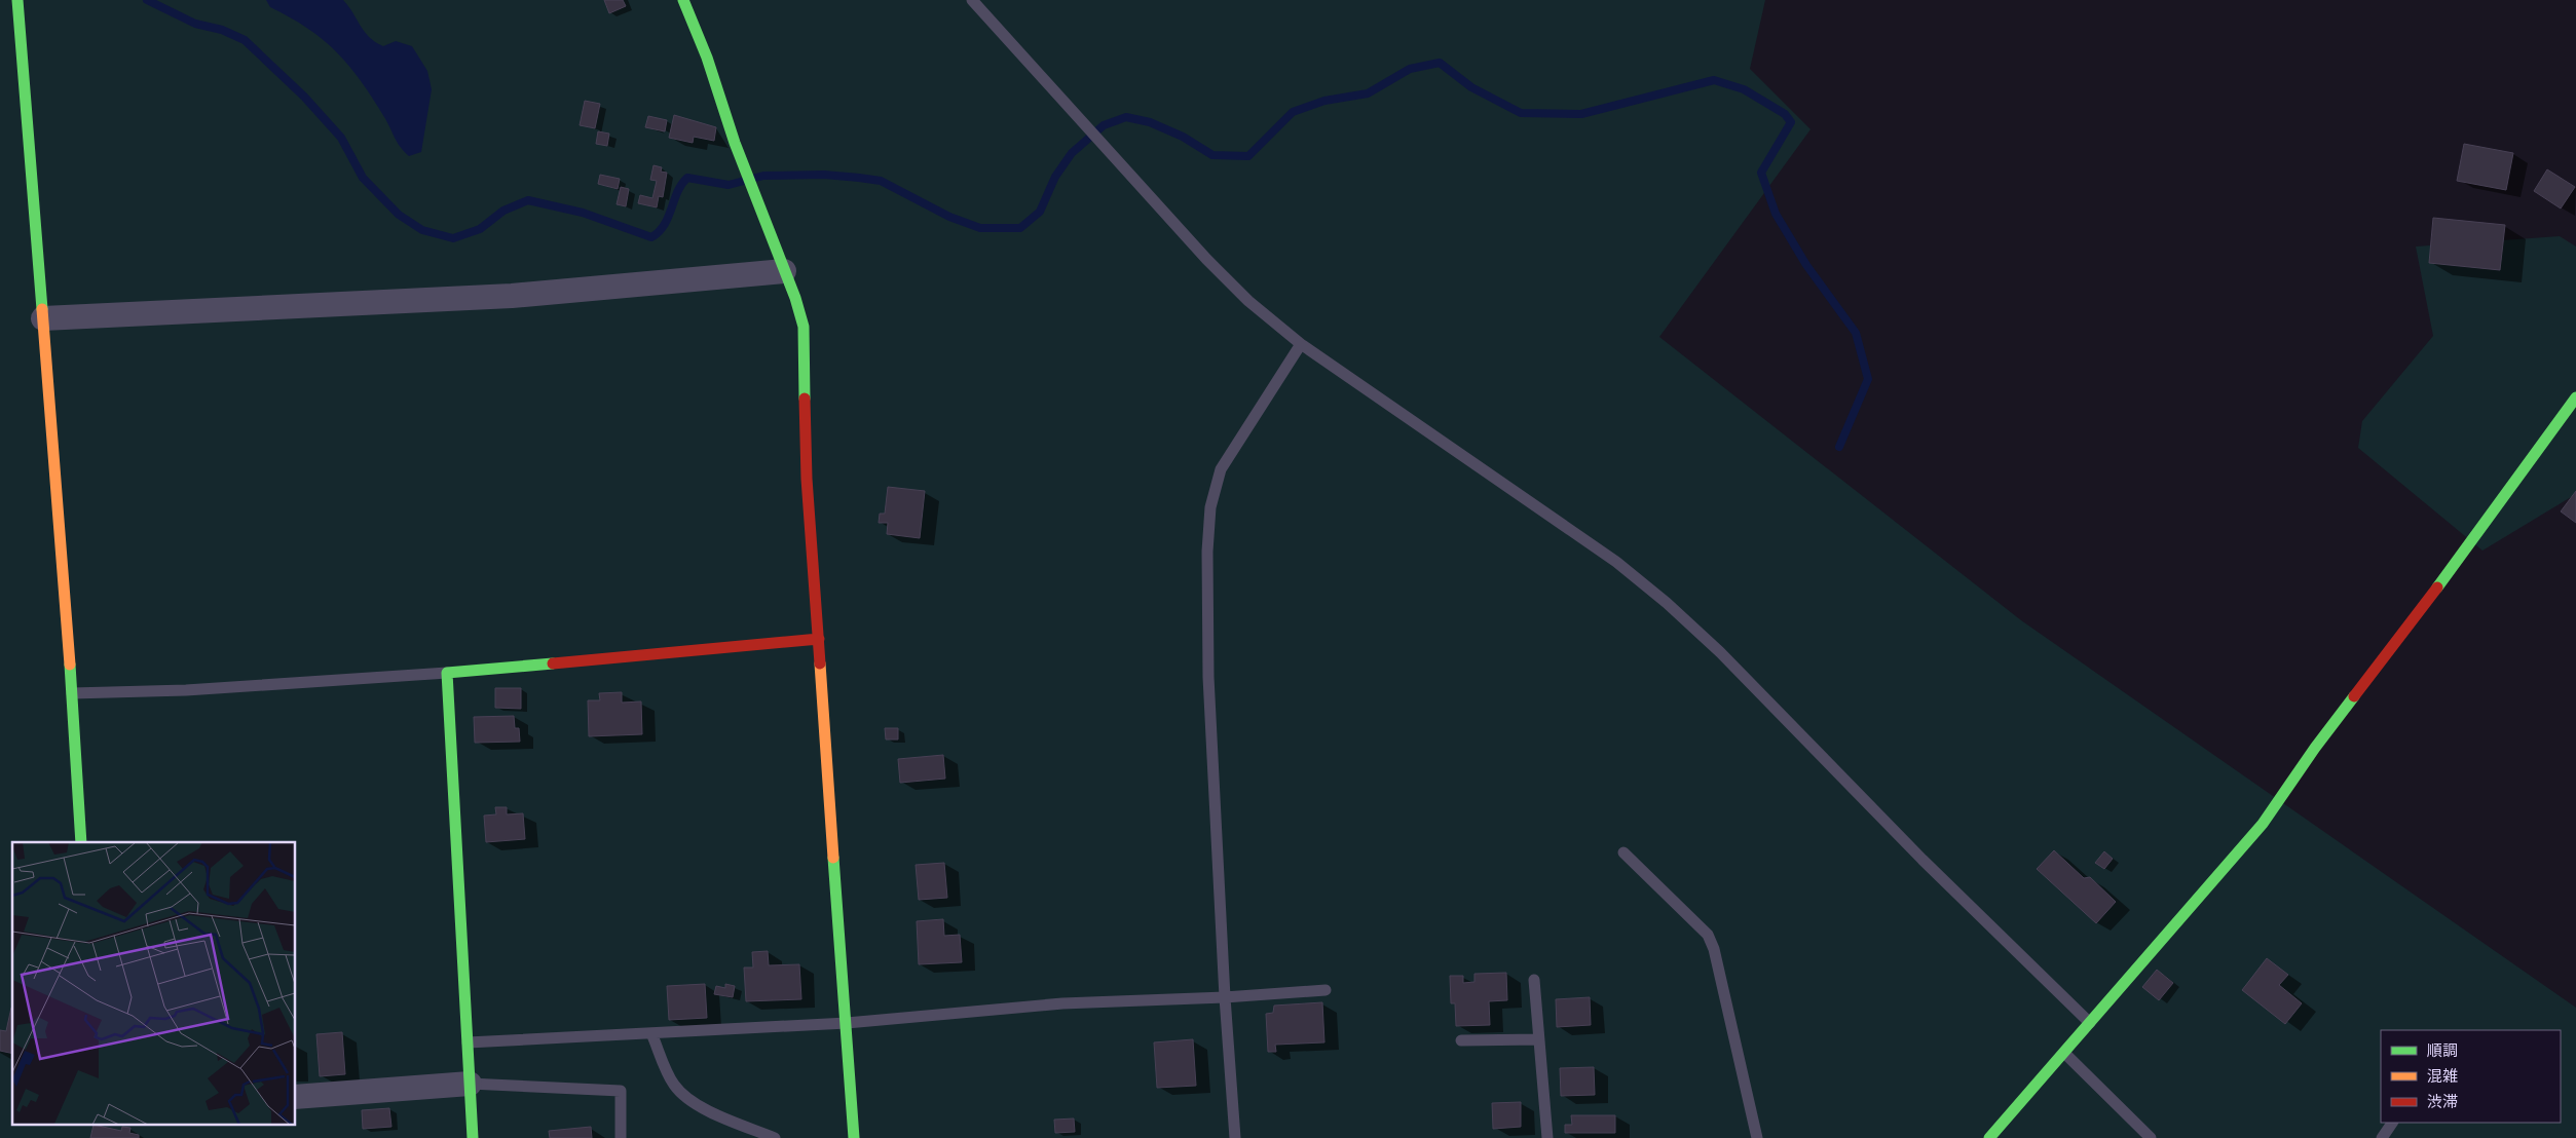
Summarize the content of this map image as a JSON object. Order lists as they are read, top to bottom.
{
  "legend": ["順調", "混雑", "渋滞"]
}
